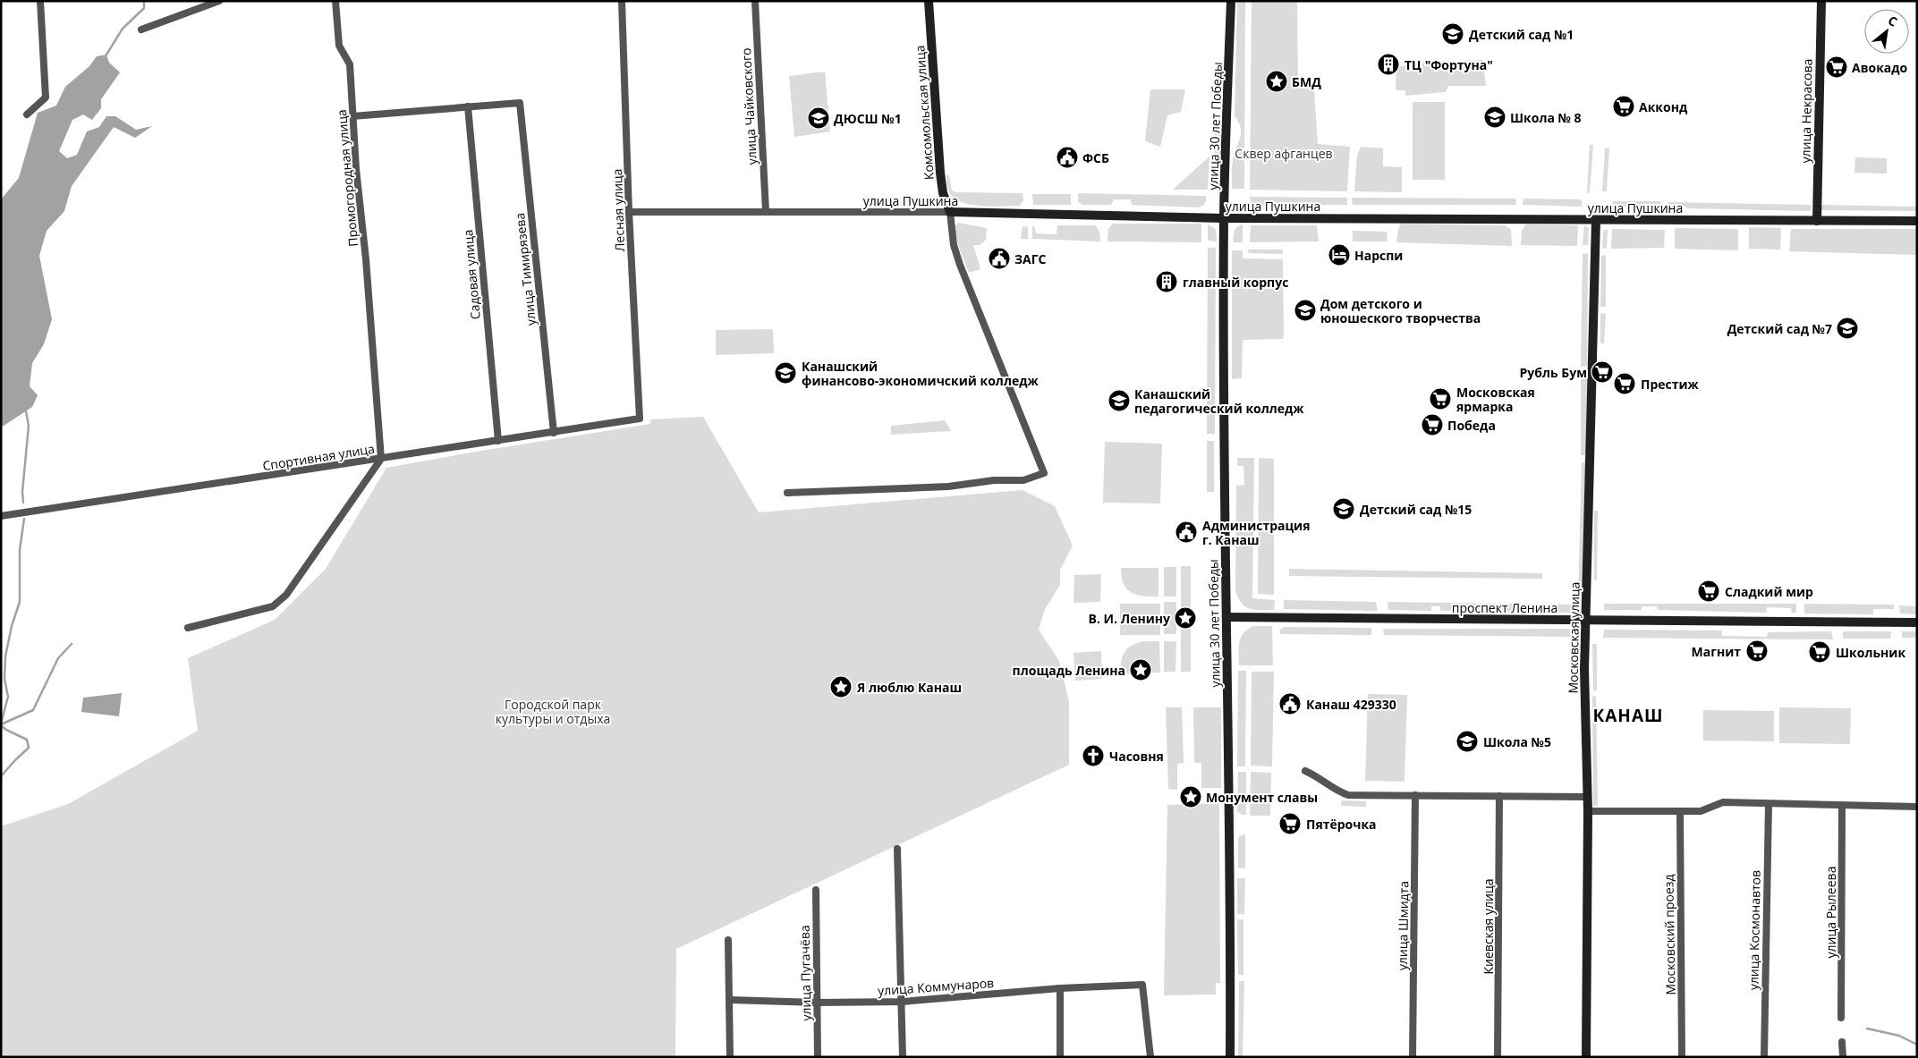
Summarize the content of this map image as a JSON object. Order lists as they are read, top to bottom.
{
  "streets": {
    "street": [
      "улица Чайковского",
      "улица Некрасова",
      "Комсомольская улица",
      "улица 30 лет Победы",
      "Промогородная улица",
      "улица Пушкина",
      "Лесная улица",
      "улица Тимирязева",
      "Садовая улица",
      "Спортивная улица",
      "проспект Ленина",
      "Московская улица",
      "улица Рылеева",
      "улица Шмидта",
      "Киевская улица",
      "улица Космонавтов",
      "Московский проезд",
      "улица Пугачёва",
      "улица Коммунаров"
    ]
  },
  "crossings": [
    ["улица Чайковского", "улица Пушкина"],
    ["улица Некрасова", "улица Пушкина"],
    ["Комсомольская улица", "улица Пушкина"],
    ["улица 30 лет Победы", "улица Пушкина"],
    ["улица 30 лет Победы", "проспект Ленина"],
    ["Промогородная улица", "Спортивная улица"],
    ["улица Пушкина", "Лесная улица"],
    ["улица Пушкина", "Московская улица"],
    ["Лесная улица", "Спортивная улица"],
    ["улица Тимирязева", "Садовая улица"],
    ["улица Тимирязева", "Спортивная улица"],
    ["Садовая улица", "Спортивная улица"],
    ["проспект Ленина", "Московская улица"],
    ["улица Пугачёва", "улица Коммунаров"]
  ],
  "districts": ["КАНАШ"],
  "parks": ["Сквер афганцев", "Городской парк культуры и отдыха"],
  "places": {
    "school or university": [
      "Детский сад №1",
      "Школа № 8",
      "ДЮСШ №1",
      "Дом детского и юношеского творчества",
      "Детский сад №7",
      "Канашский финансово-экономичский колледж",
      "Канашский педагогический колледж",
      "Детский сад №15",
      "Школа №5"
    ],
    "building": ["ТЦ \"Фортуна\"", "главный корпус"],
    "supermarket": [
      "Авокадо",
      "Акконд",
      "Рубль Бум",
      "Престиж",
      "Московская ярмарка",
      "Победа",
      "Сладкий мир",
      "Магнит",
      "Школьник",
      "Пятёрочка"
    ],
    "place": [
      "БМД",
      "В. И. Ленину",
      "площадь Ленина",
      "Я люблю Канаш",
      "Монумент славы"
    ],
    "public building": [
      "ФСБ",
      "ЗАГС",
      "Администрация г. Канаш",
      "Канаш 429330"
    ],
    "hotel": ["Нарспи"],
    "church": ["Часовня"]
  },
  "north": "top right"
}
